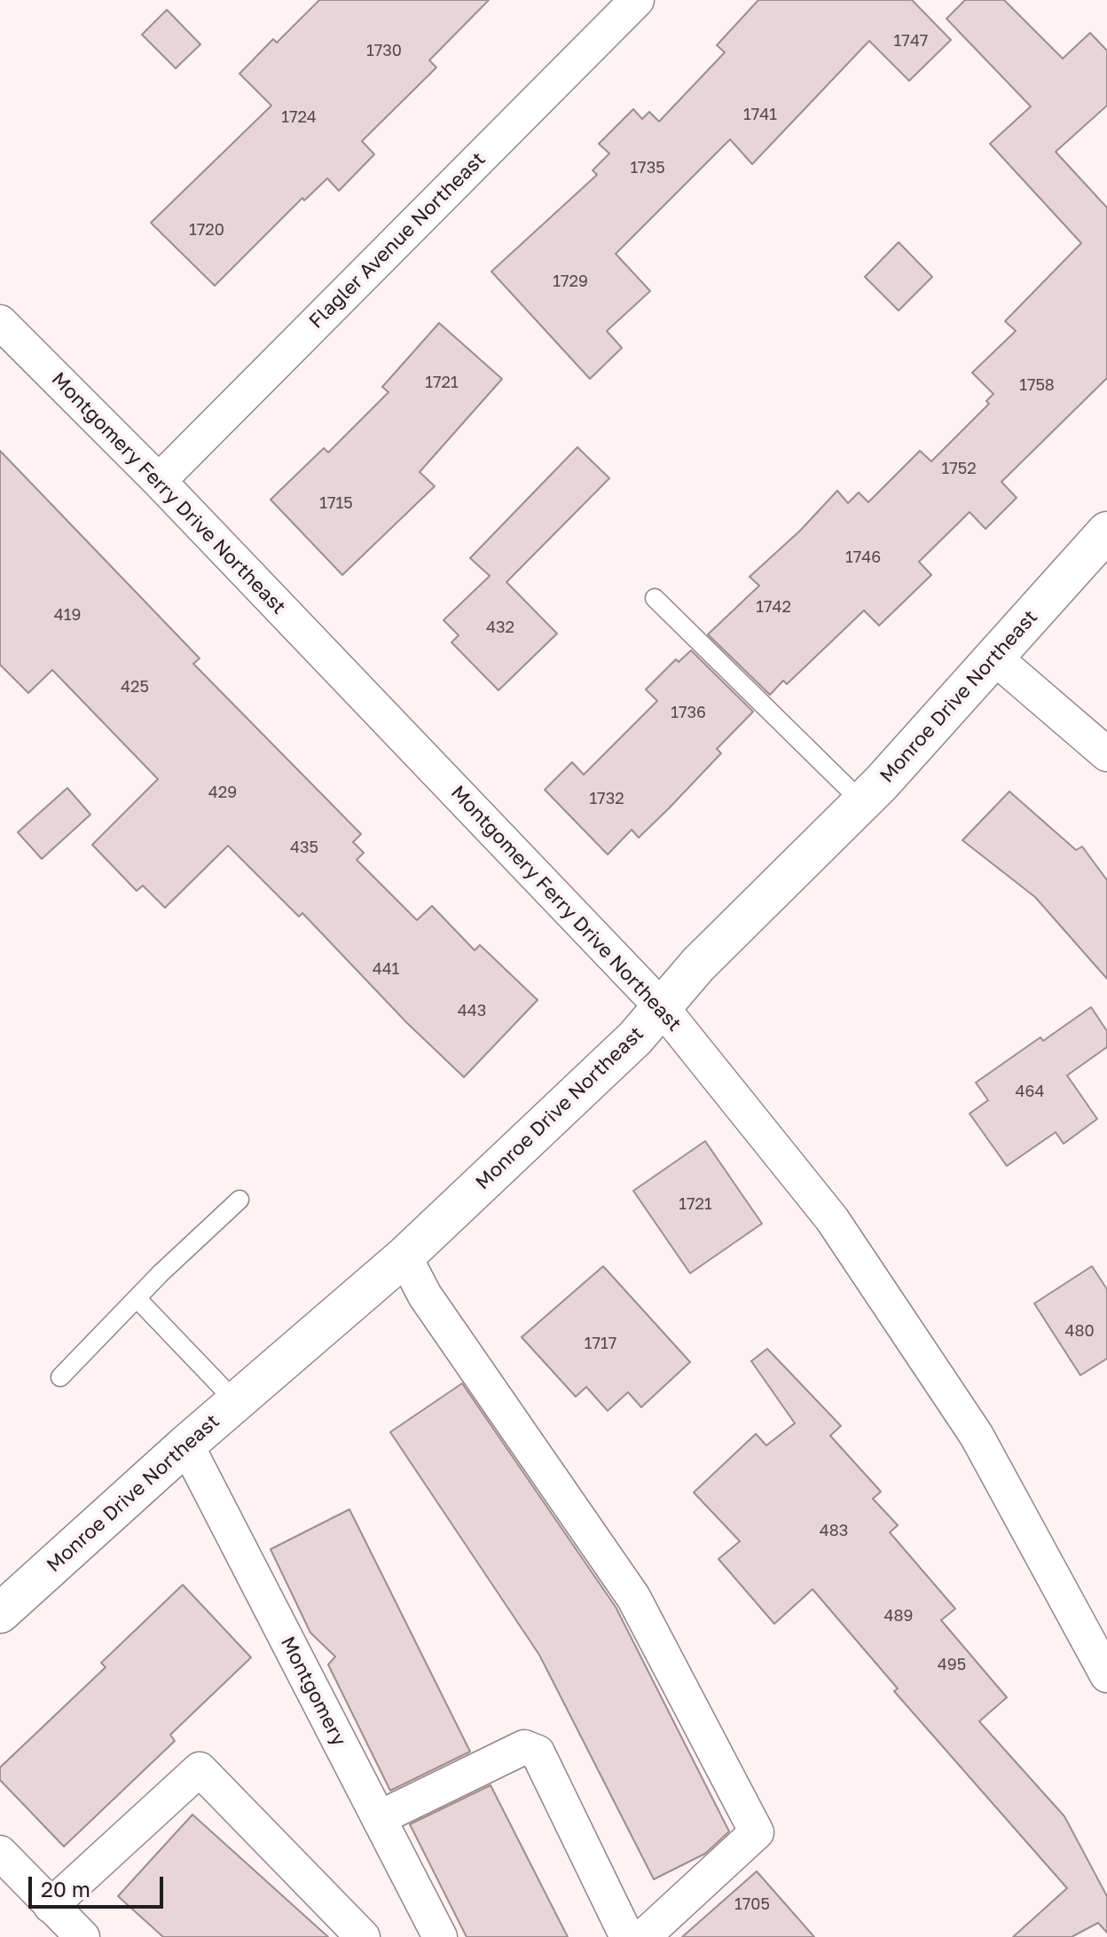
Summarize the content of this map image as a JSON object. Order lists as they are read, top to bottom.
{
  "streets": {
    "main road": ["Monroe Drive Northeast"],
    "street": ["Flagler Avenue Northeast", "Montgomery Ferry Drive Northeast", "Montgomery"]
  },
  "crossings": [
    ["Flagler Avenue Northeast", "Montgomery Ferry Drive Northeast"],
    ["Montgomery Ferry Drive Northeast", "Monroe Drive Northeast"],
    ["Monroe Drive Northeast", "Montgomery"]
  ],
  "house_numbers": [
    "1747",
    "1730",
    "1741",
    "1724",
    "1735",
    "1720",
    "1729",
    "1721",
    "1758",
    "1752",
    "1715",
    "1746",
    "1742",
    "419",
    "432",
    "425",
    "1736",
    "429",
    "1732",
    "435",
    "441",
    "443",
    "464",
    "1721",
    "480",
    "1717",
    "483",
    "489",
    "495",
    "1705"
  ],
  "scale_bar": "20 m"
}
